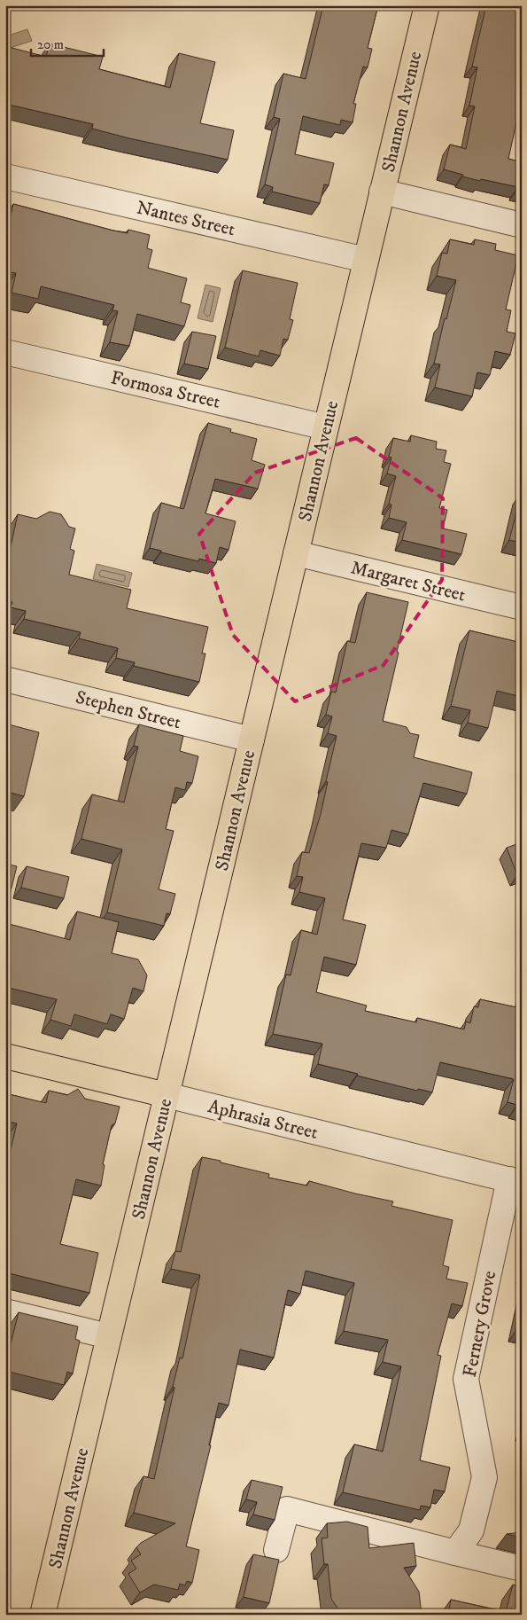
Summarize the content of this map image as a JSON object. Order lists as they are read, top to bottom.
{
  "streets": {
    "main road": ["Shannon Avenue", "Aphrasia Street"],
    "street": [
      "Nantes Street",
      "Formosa Street",
      "Margaret Street",
      "Stephen Street",
      "Fernery Grove"
    ]
  },
  "crossings": [
    ["Shannon Avenue", "Nantes Street"],
    ["Shannon Avenue", "Formosa Street"],
    ["Shannon Avenue", "Margaret Street"],
    ["Shannon Avenue", "Stephen Street"],
    ["Shannon Avenue", "Aphrasia Street"],
    ["Aphrasia Street", "Fernery Grove"]
  ],
  "scale_bar": "20 m"
}
